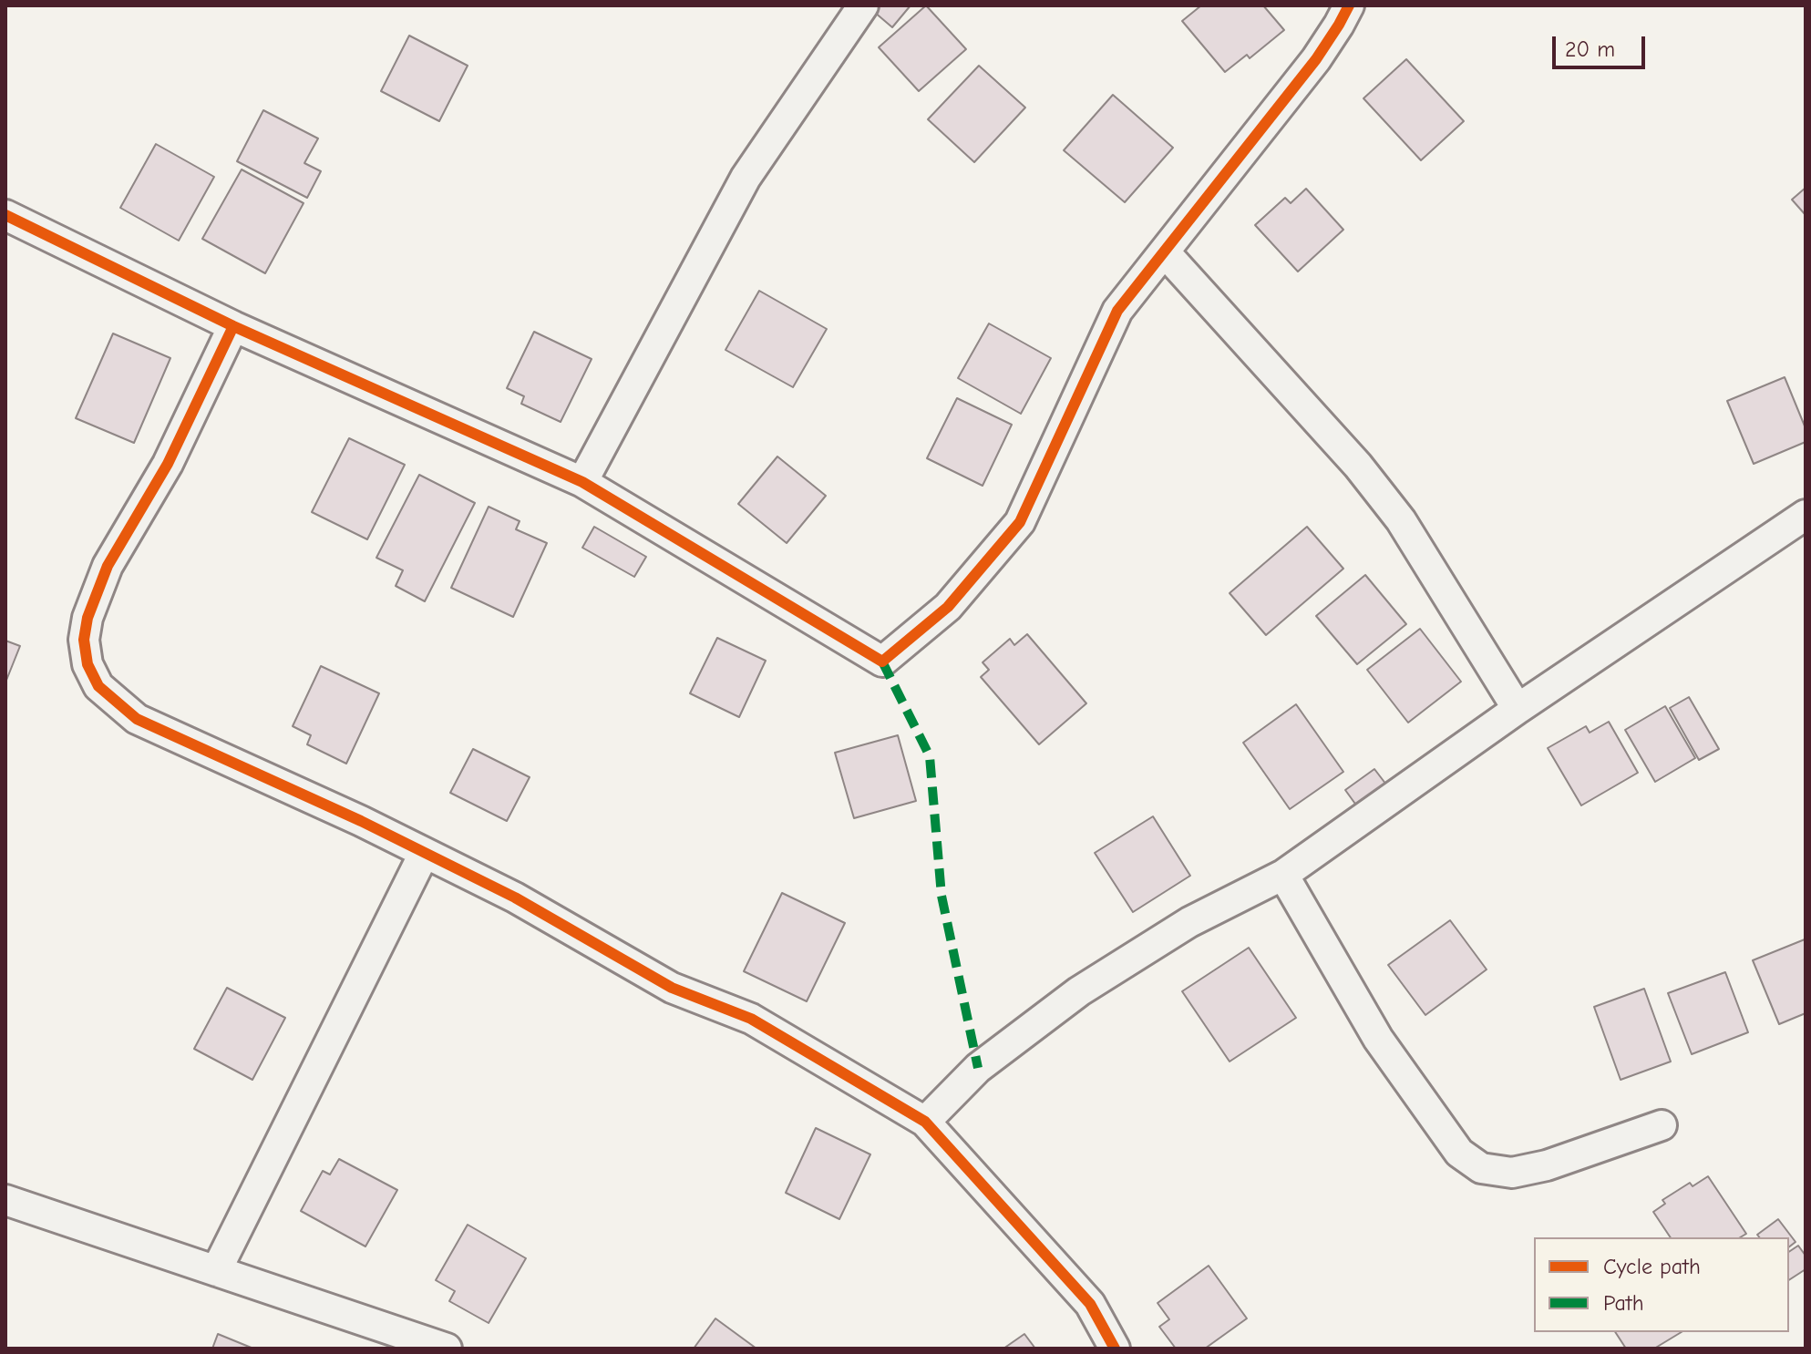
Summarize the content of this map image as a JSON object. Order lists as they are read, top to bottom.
{
  "legend": ["Cycle path", "Path"],
  "scale_bar": "20 m"
}
